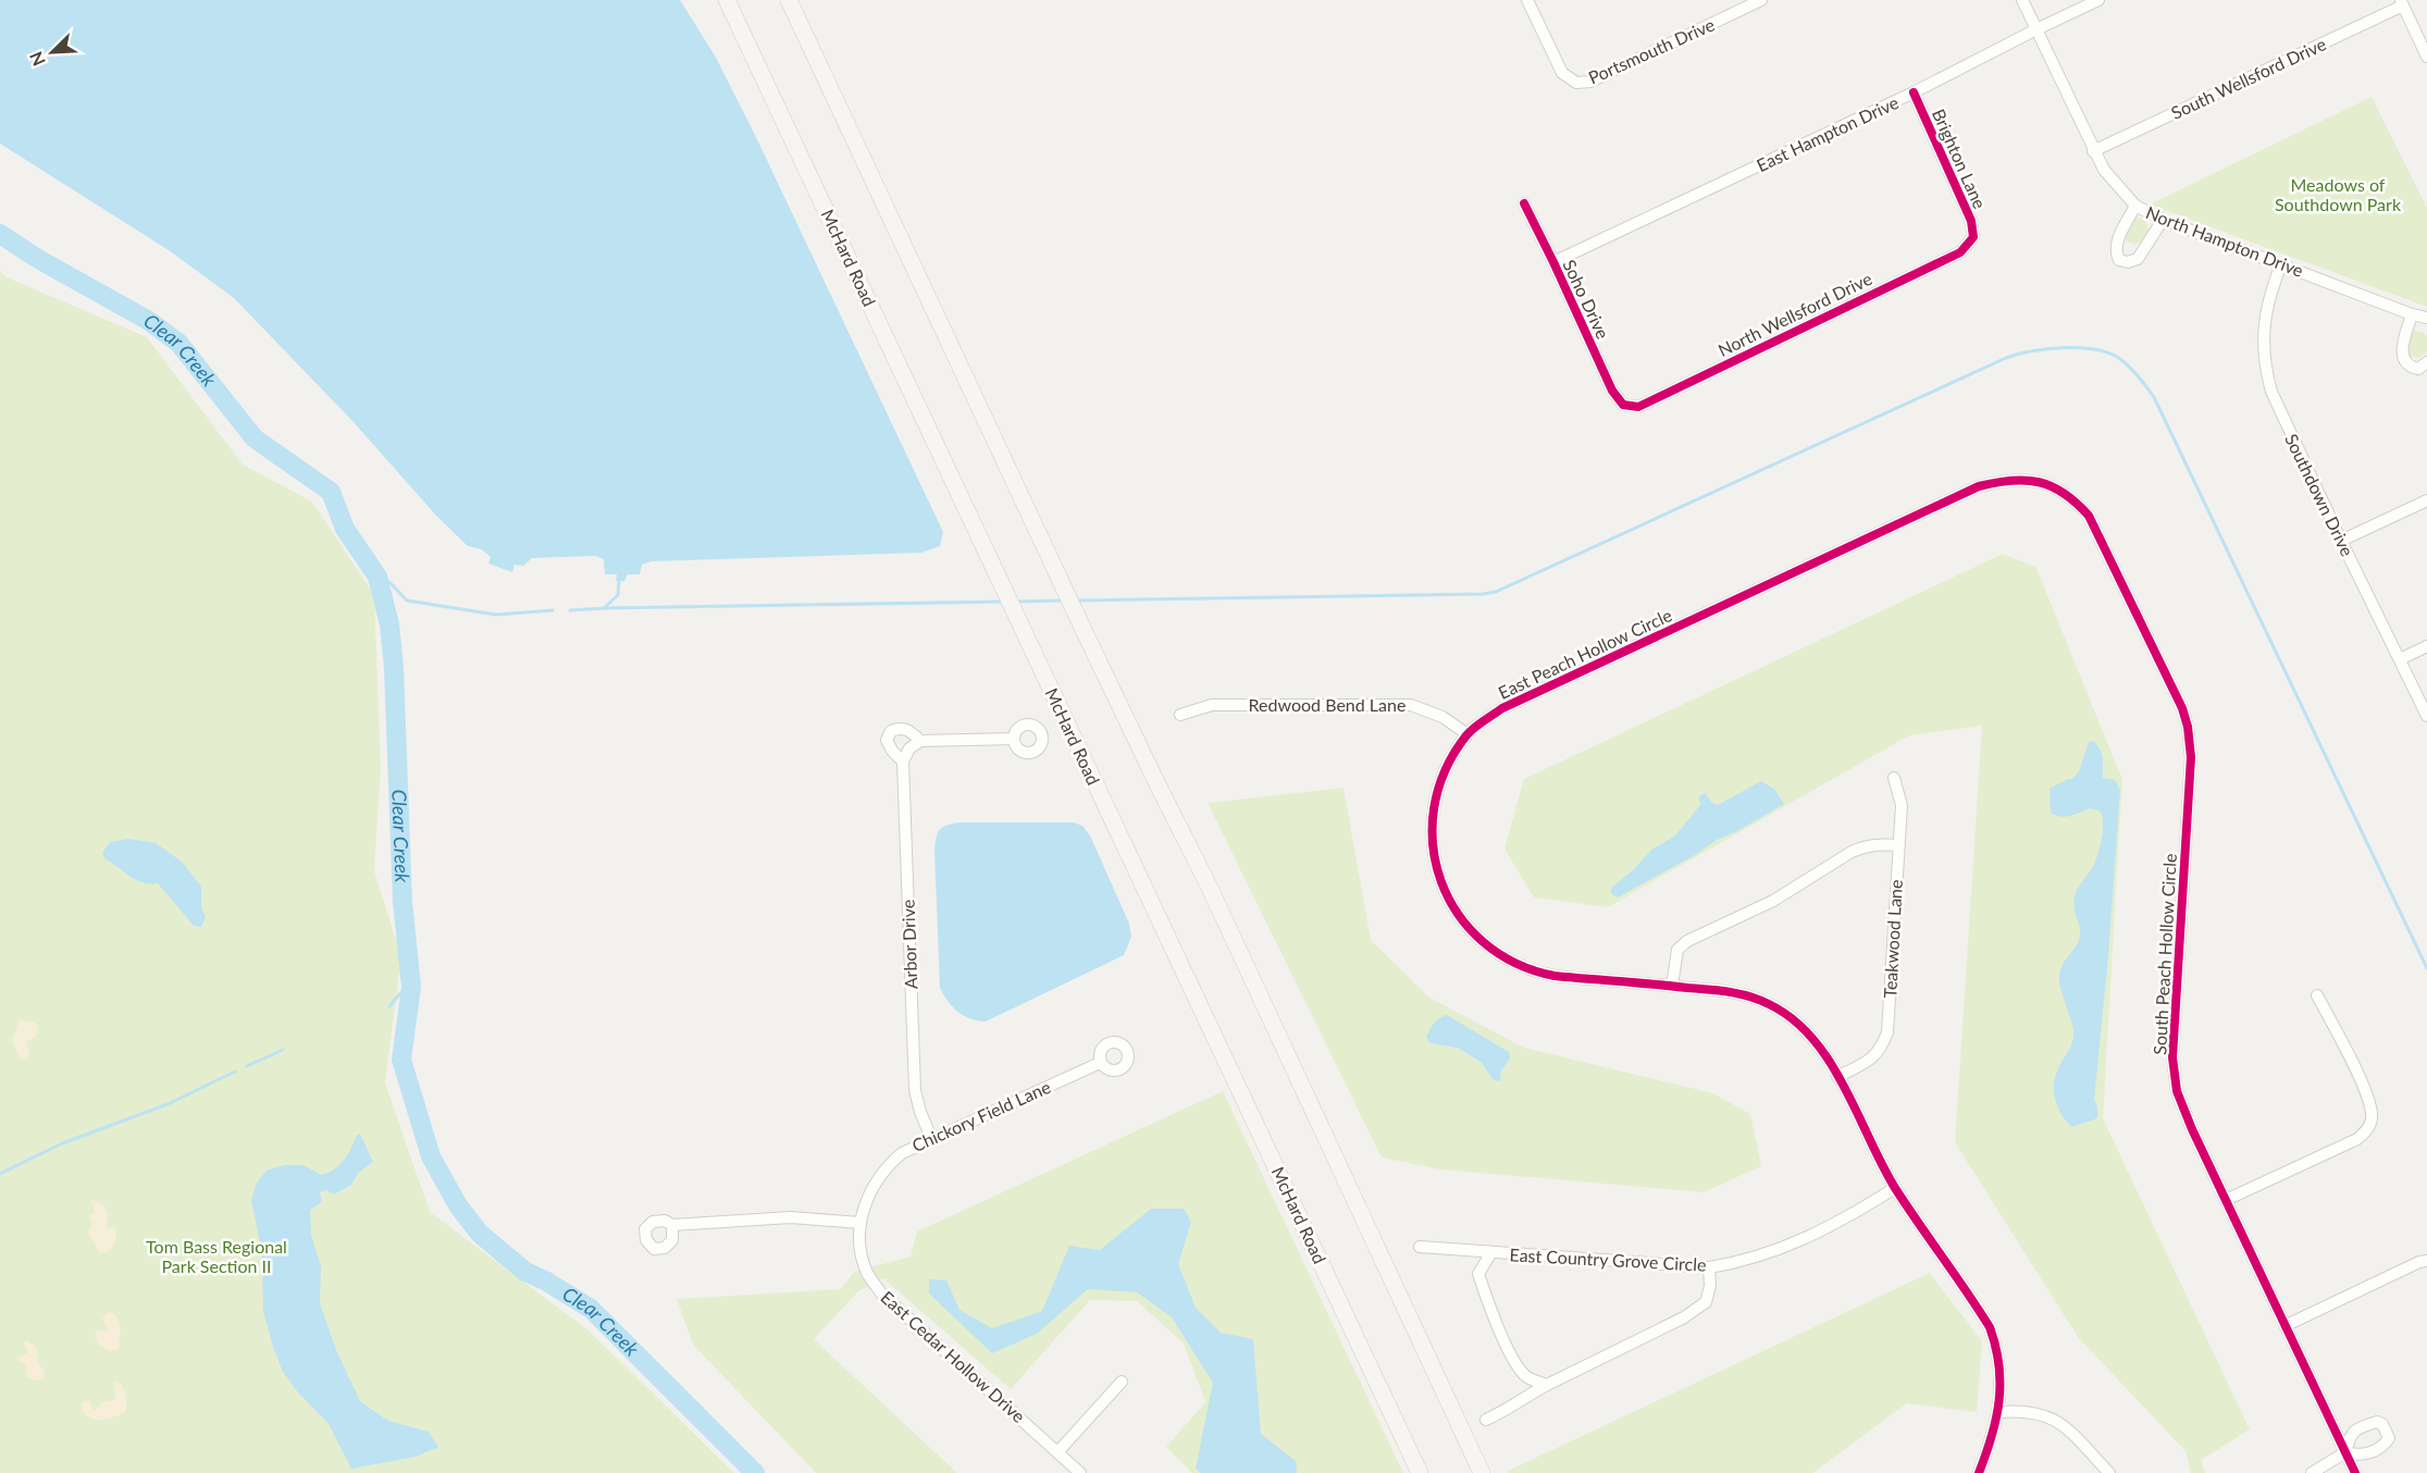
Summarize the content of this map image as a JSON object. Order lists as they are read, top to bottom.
{
  "streets": {
    "main road": ["McHard Road"],
    "street": [
      "Portsmouth Drive",
      "South Wellsford Drive",
      "East Hampton Drive",
      "Brighton Lane",
      "North Hampton Drive",
      "Soho Drive",
      "North Wellsford Drive",
      "Southdown Drive",
      "East Peach Hollow Circle",
      "Redwood Bend Lane",
      "Teakwood Lane",
      "Arbor Drive",
      "South Peach Hollow Circle",
      "Chickory Field Lane",
      "East Country Grove Circle",
      "East Cedar Hollow Drive"
    ]
  },
  "crossings": [
    ["South Wellsford Drive", "North Hampton Drive"],
    ["East Hampton Drive", "Brighton Lane"],
    ["East Hampton Drive", "North Hampton Drive"],
    ["East Hampton Drive", "Soho Drive"],
    ["Brighton Lane", "North Wellsford Drive"],
    ["North Hampton Drive", "Southdown Drive"],
    ["Soho Drive", "North Wellsford Drive"],
    ["East Peach Hollow Circle", "Redwood Bend Lane"],
    ["East Peach Hollow Circle", "Teakwood Lane"],
    ["East Peach Hollow Circle", "South Peach Hollow Circle"],
    ["East Peach Hollow Circle", "East Country Grove Circle"],
    ["Arbor Drive", "Chickory Field Lane"],
    ["Chickory Field Lane", "East Cedar Hollow Drive"]
  ],
  "water": ["Clear Creek"],
  "parks": ["Meadows of Southdown Park", "Tom Bass Regional Park Section II"],
  "north": "bottom left"
}
